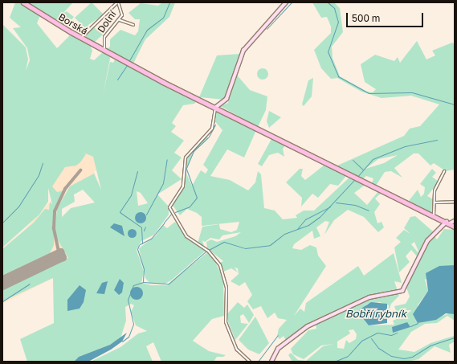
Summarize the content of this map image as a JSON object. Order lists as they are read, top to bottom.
{
  "streets": {
    "main road": ["Borská"],
    "street": ["Dolní"]
  },
  "crossings": [
    ["Dolní", "Borská"]
  ],
  "water": ["Bobří rybník"],
  "scale_bar": "500 m"
}
